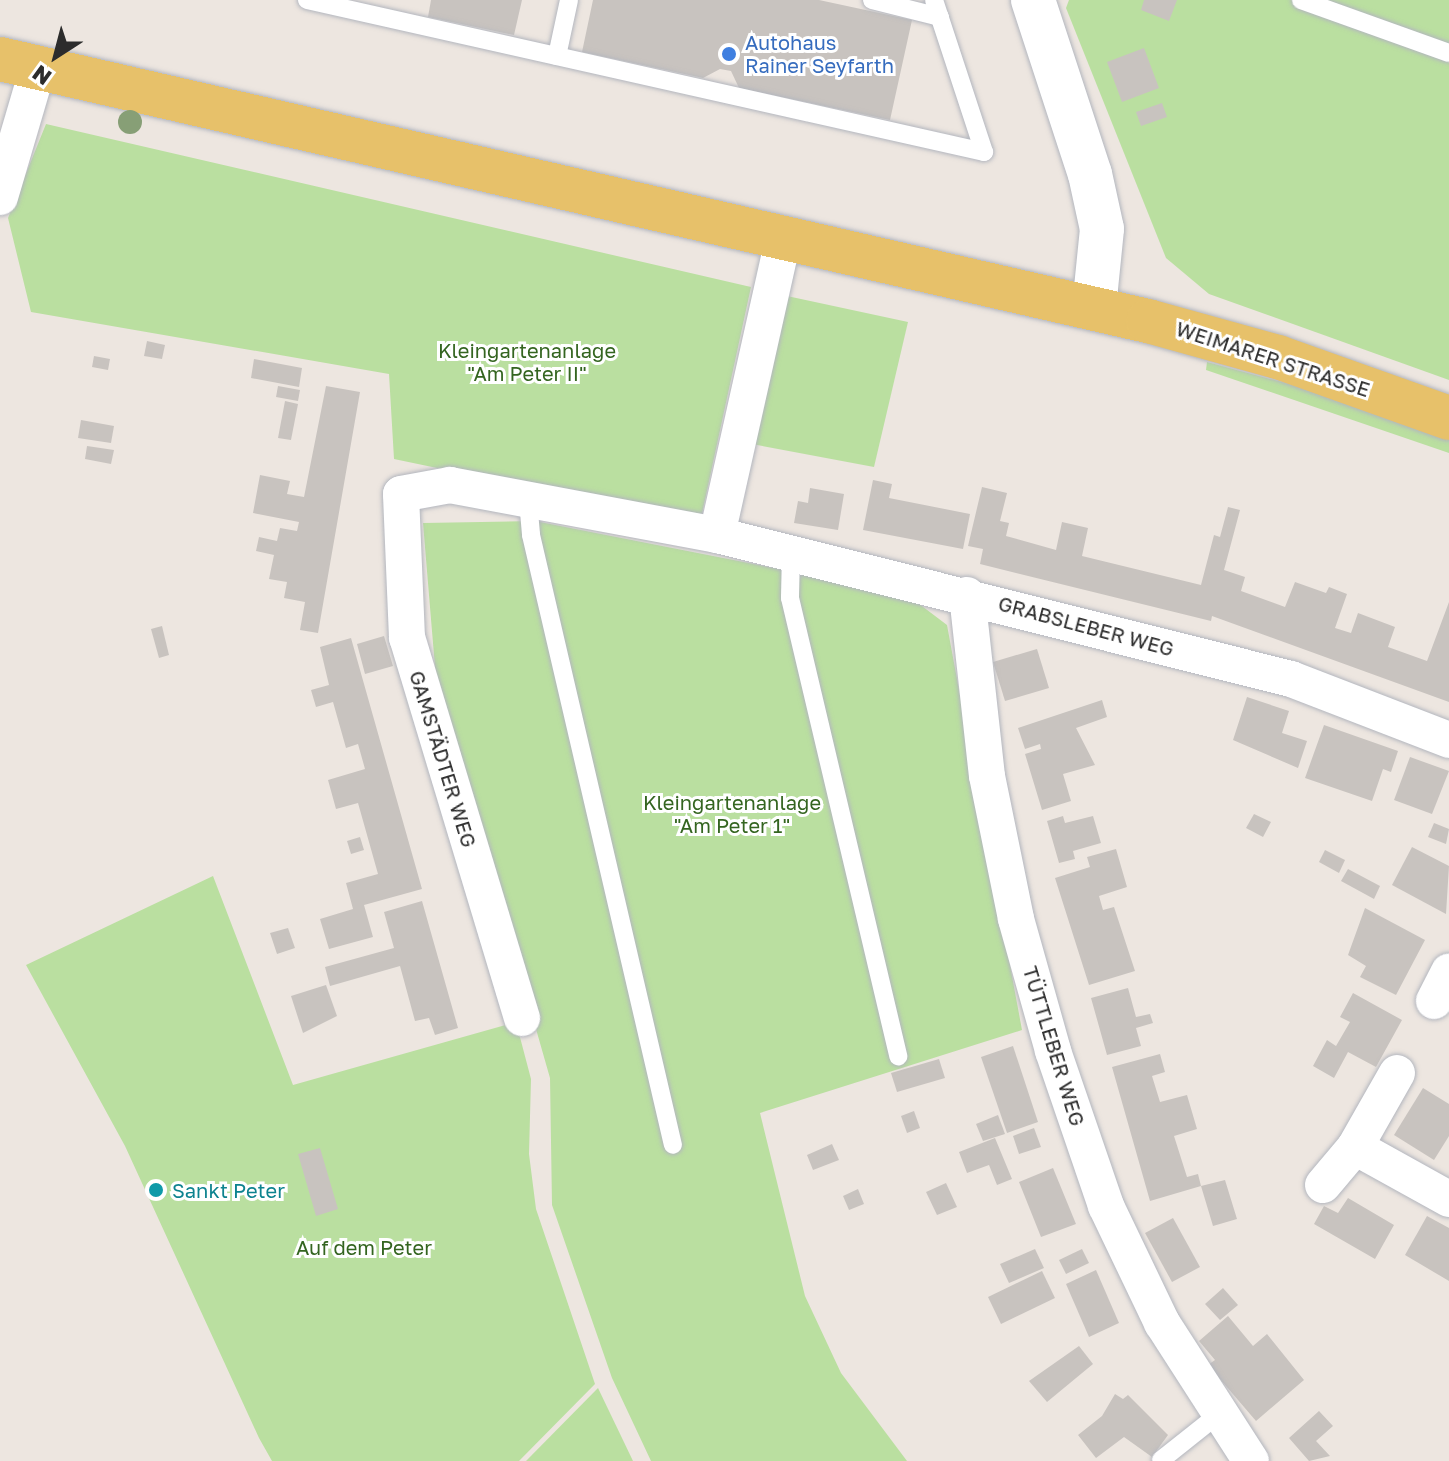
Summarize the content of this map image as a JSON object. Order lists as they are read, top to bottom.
{
  "streets": {
    "main road": ["WEIMARER STRASSE"],
    "street": ["GRABSLEBER WEG", "GAMSTÄDTER WEG", "TÜTTLEBER WEG"]
  },
  "crossings": [
    ["GRABSLEBER WEG", "GAMSTÄDTER WEG"],
    ["GRABSLEBER WEG", "TÜTTLEBER WEG"]
  ],
  "parks": ["Kleingartenanlage \"Am Peter II\"", "Kleingartenanlage \"Am Peter 1\"", "Auf dem Peter"],
  "places": ["Autohaus Rainer Seyfarth", "Sankt Peter"],
  "north": "bottom left"
}
